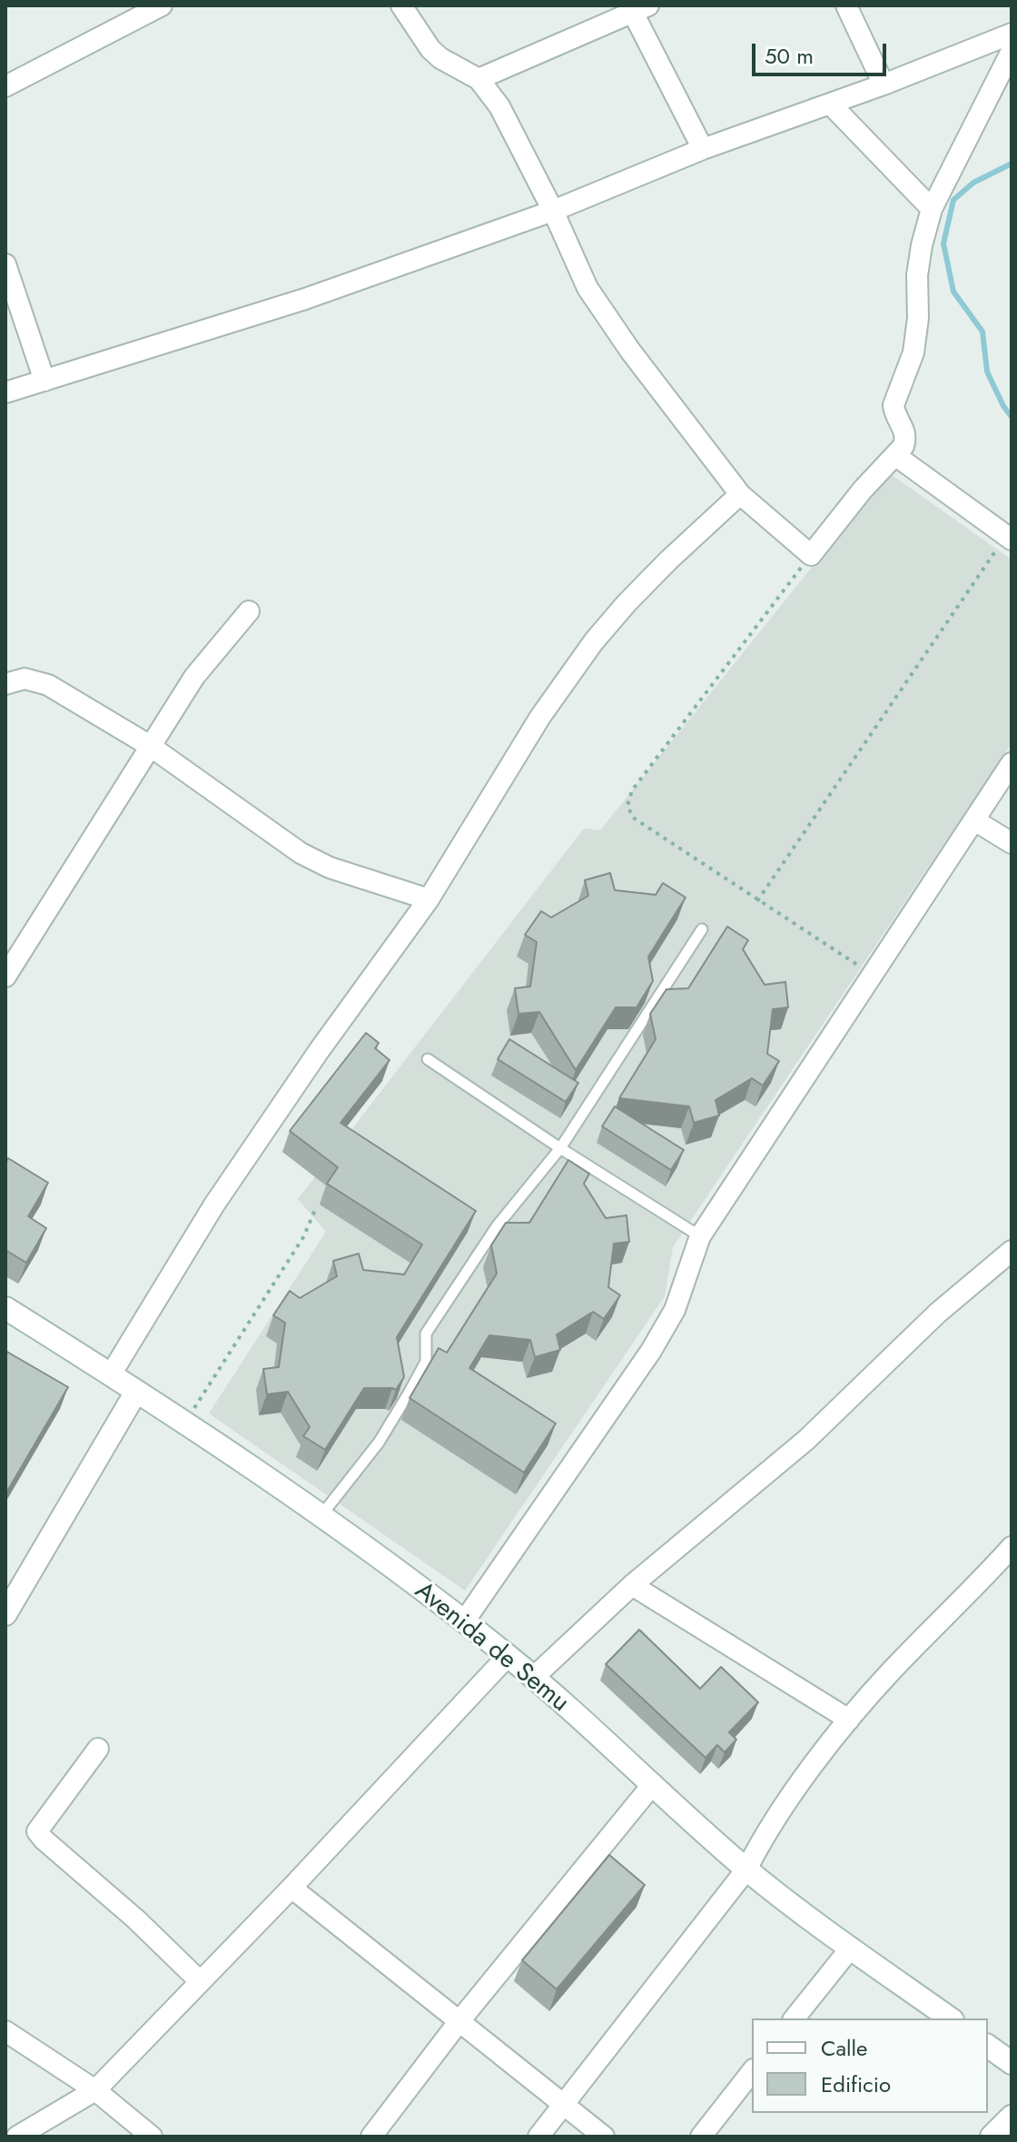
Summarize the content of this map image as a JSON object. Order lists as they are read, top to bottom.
{
  "streets": {
    "main road": ["Avenida de Semu"]
  },
  "legend": ["Calle", "Edificio"],
  "scale_bar": "50 m"
}
